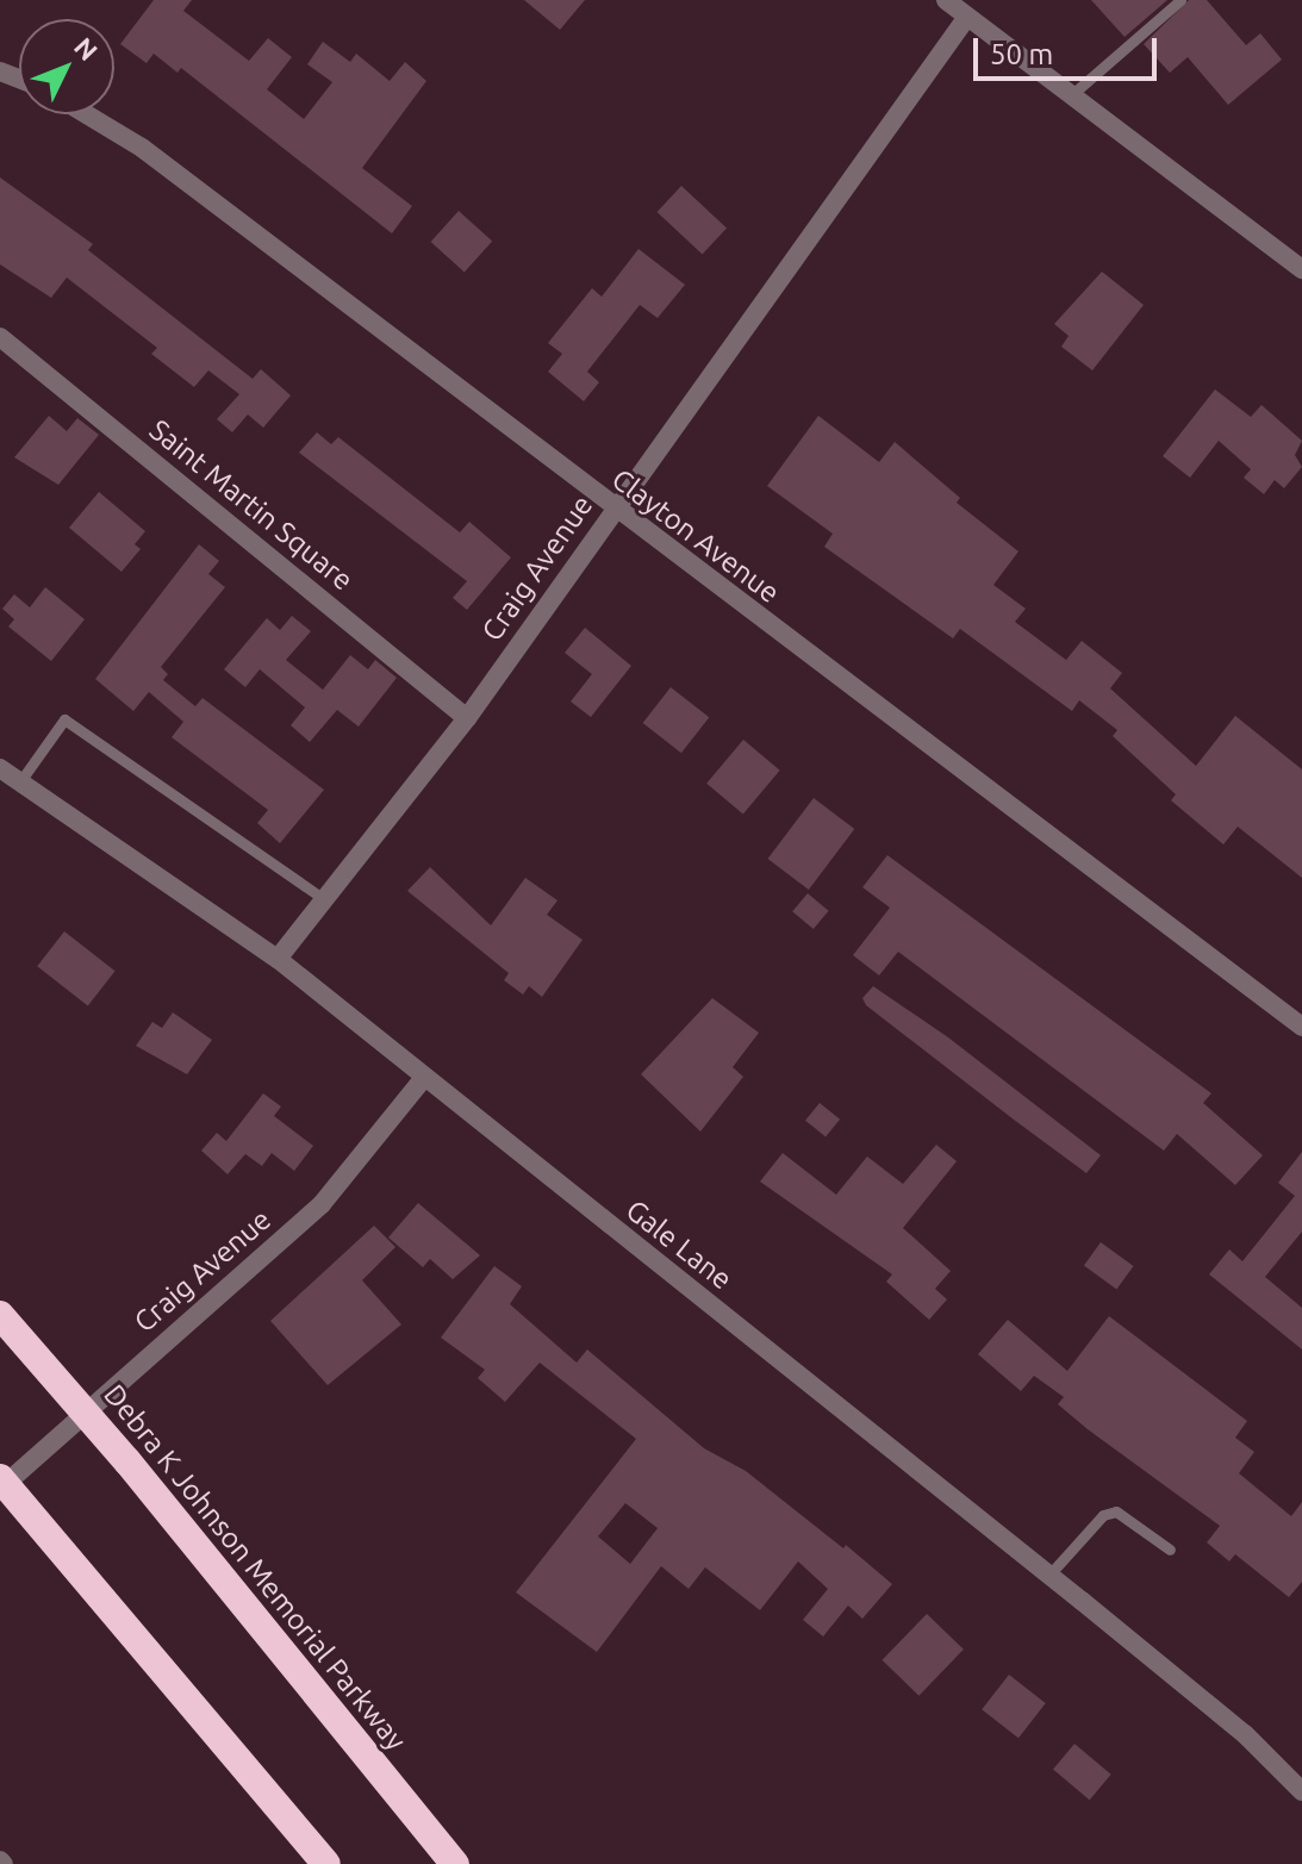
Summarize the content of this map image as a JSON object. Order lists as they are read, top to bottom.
{
  "streets": {
    "highway": ["Debra K Johnson Memorial Parkway"],
    "street": [
      "Saint Martin Square",
      "Clayton Avenue",
      "Craig Avenue",
      "Gale Lane"
    ]
  },
  "crossings": [
    ["Saint Martin Square", "Craig Avenue"],
    ["Clayton Avenue", "Craig Avenue"],
    ["Craig Avenue", "Gale Lane"]
  ],
  "scale_bar": "50 m",
  "north": "top right"
}
